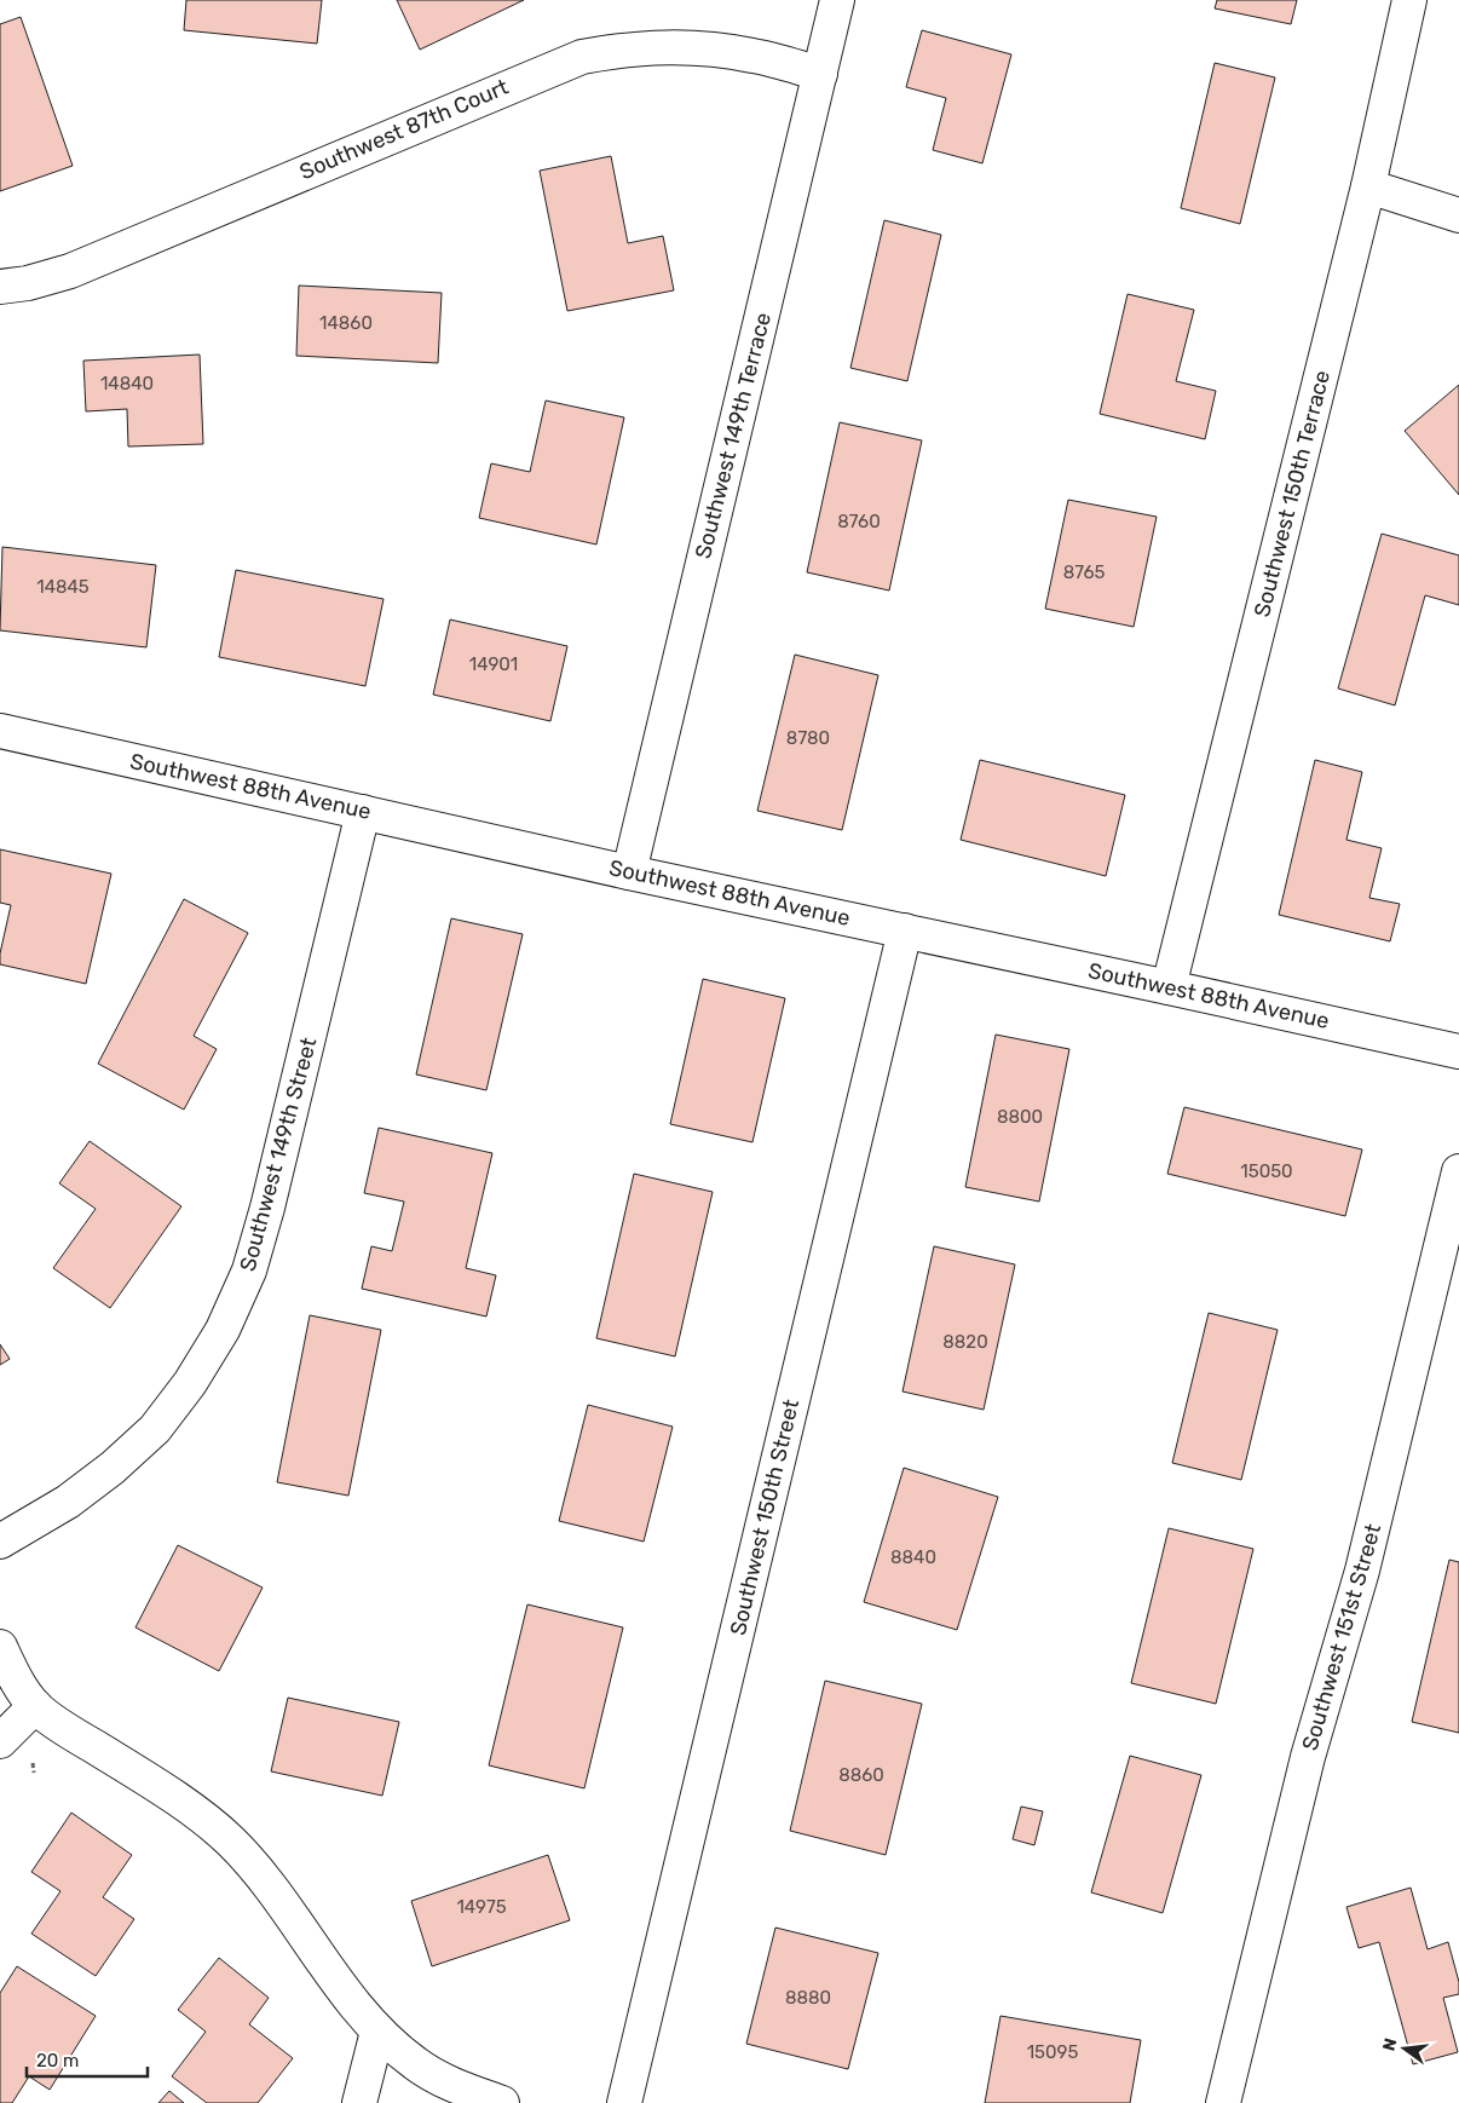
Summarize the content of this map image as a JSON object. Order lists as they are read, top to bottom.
{
  "streets": {
    "street": [
      "Southwest 87th Court",
      "Southwest 149th Terrace",
      "Southwest 150th Terrace",
      "Southwest 88th Avenue",
      "Southwest 149th Street",
      "Southwest 150th Street",
      "Southwest 151st Street"
    ]
  },
  "crossings": [
    ["Southwest 87th Court", "Southwest 149th Terrace"],
    ["Southwest 149th Terrace", "Southwest 88th Avenue"],
    ["Southwest 150th Terrace", "Southwest 88th Avenue"],
    ["Southwest 88th Avenue", "Southwest 149th Street"],
    ["Southwest 88th Avenue", "Southwest 150th Street"]
  ],
  "house_numbers": [
    "14860",
    "14840",
    "8760",
    "8765",
    "14845",
    "14901",
    "8780",
    "8800",
    "15050",
    "8820",
    "8840",
    "8860",
    "14975",
    "8880",
    "15095"
  ],
  "scale_bar": "20 m",
  "north": "left"
}
